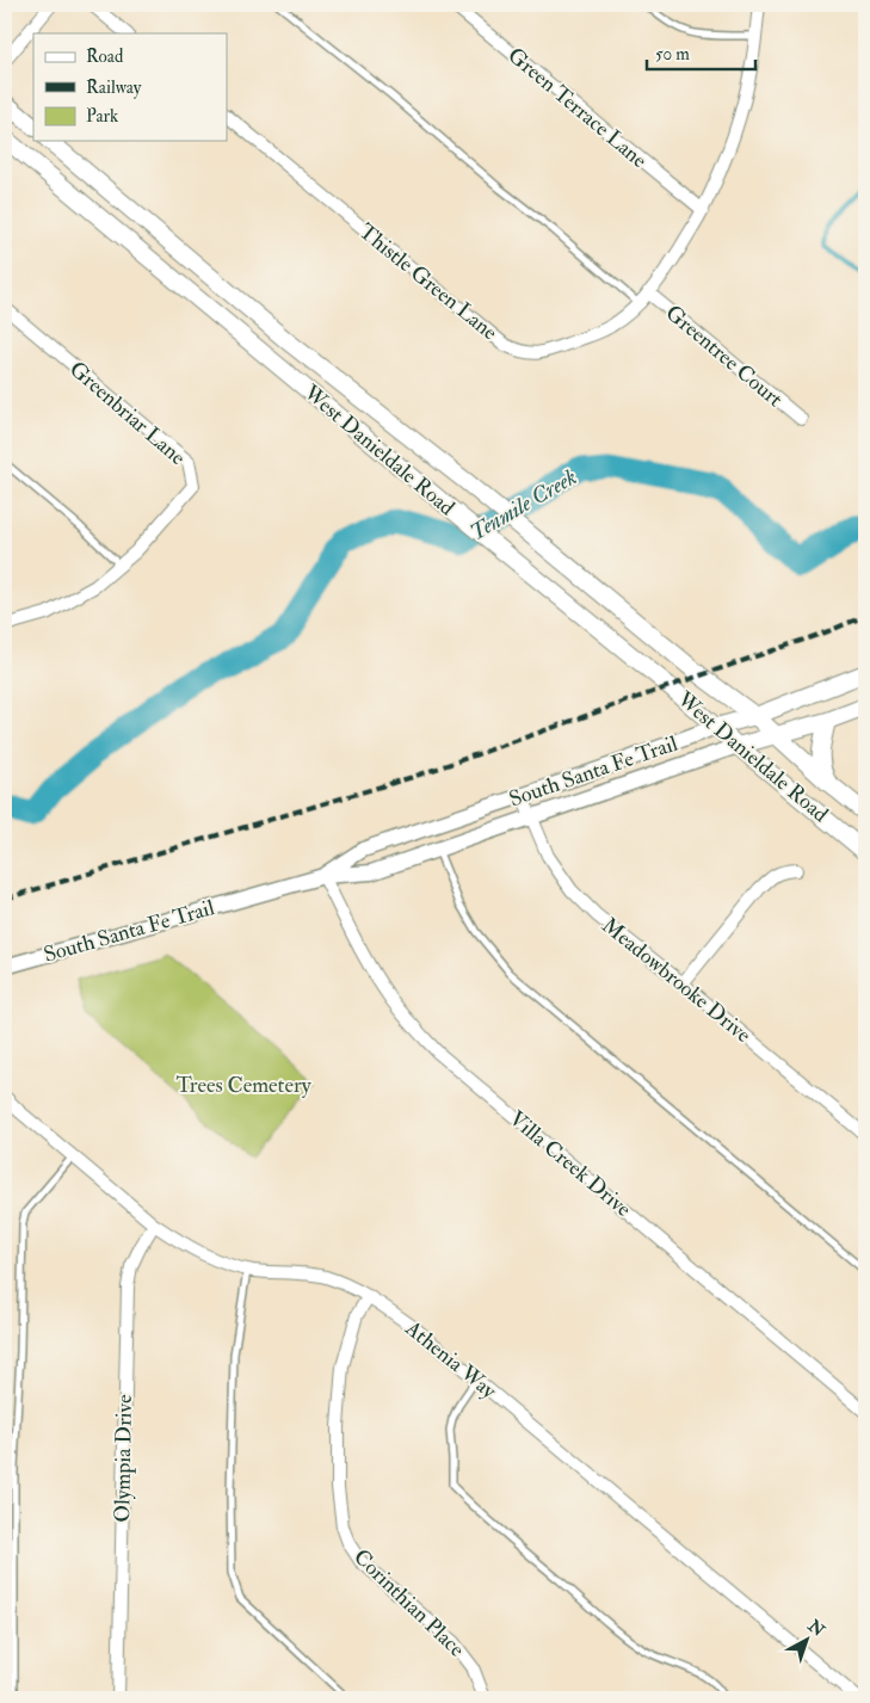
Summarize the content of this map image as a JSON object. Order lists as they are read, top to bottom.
{
  "streets": {
    "main road": ["West Danieldale Road", "South Santa Fe Trail"],
    "street": [
      "Green Terrace Lane",
      "Thistle Green Lane",
      "Greentree Court",
      "Greenbriar Lane",
      "Meadowbrooke Drive",
      "Villa Creek Drive",
      "Athenia Way",
      "Olympia Drive",
      "Corinthian Place"
    ]
  },
  "crossings": [
    ["Green Terrace Lane", "Thistle Green Lane"],
    ["Thistle Green Lane", "Greentree Court"],
    ["West Danieldale Road", "South Santa Fe Trail"],
    ["South Santa Fe Trail", "Meadowbrooke Drive"],
    ["South Santa Fe Trail", "Villa Creek Drive"],
    ["Athenia Way", "Olympia Drive"],
    ["Athenia Way", "Corinthian Place"]
  ],
  "water": ["Tenmile Creek"],
  "parks": ["Trees Cemetery"],
  "legend": ["Road", "Railway", "Park"],
  "scale_bar": "50 m",
  "north": "top right"
}
